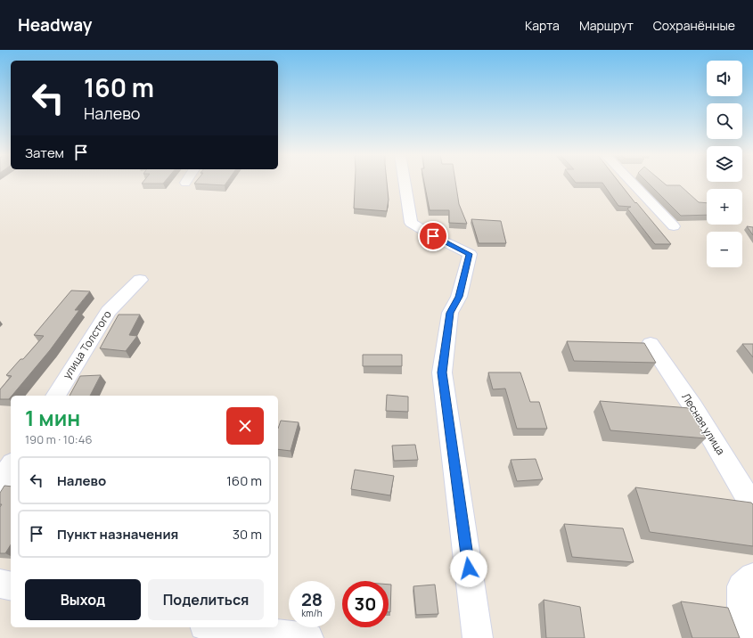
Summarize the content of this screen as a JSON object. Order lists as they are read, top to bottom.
{
  "streets": {
    "street": ["улица Толстого", "Лесная улица"]
  },
  "page": {
    "header": "Headway",
    "nav": ["Карта", "Маршрут", "Сохранённые"],
    "map_buttons": ["+", "−"],
    "turn": ["160 m", "Налево"],
    "then": "Затем",
    "heading": ["1 мин", "190 m · 10:46"],
    "list": [
      {
        "name": "Налево",
        "value": "160 m"
      },
      {
        "name": "Пункт назначения",
        "value": "30 m"
      }
    ],
    "buttons": ["Выход", "Поделиться"],
    "speed": "28 km/h",
    "limit": "30"
  }
}
